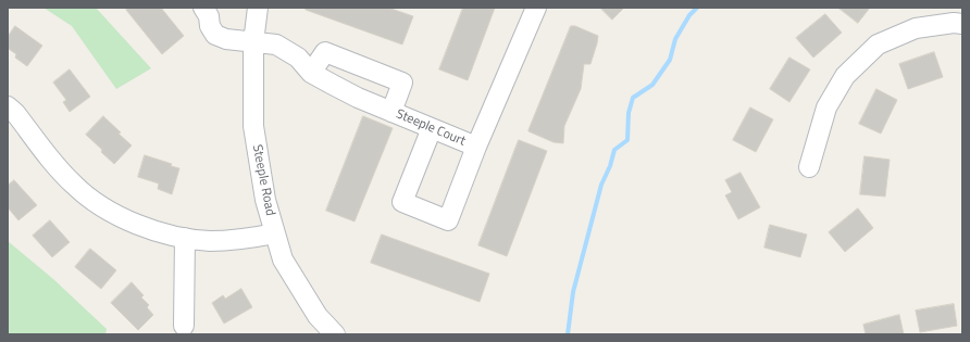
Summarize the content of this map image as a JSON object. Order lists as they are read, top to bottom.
{
  "streets": {
    "street": ["Steeple Court", "Steeple Road"]
  },
  "crossings": [
    ["Steeple Court", "Steeple Road"]
  ]
}
